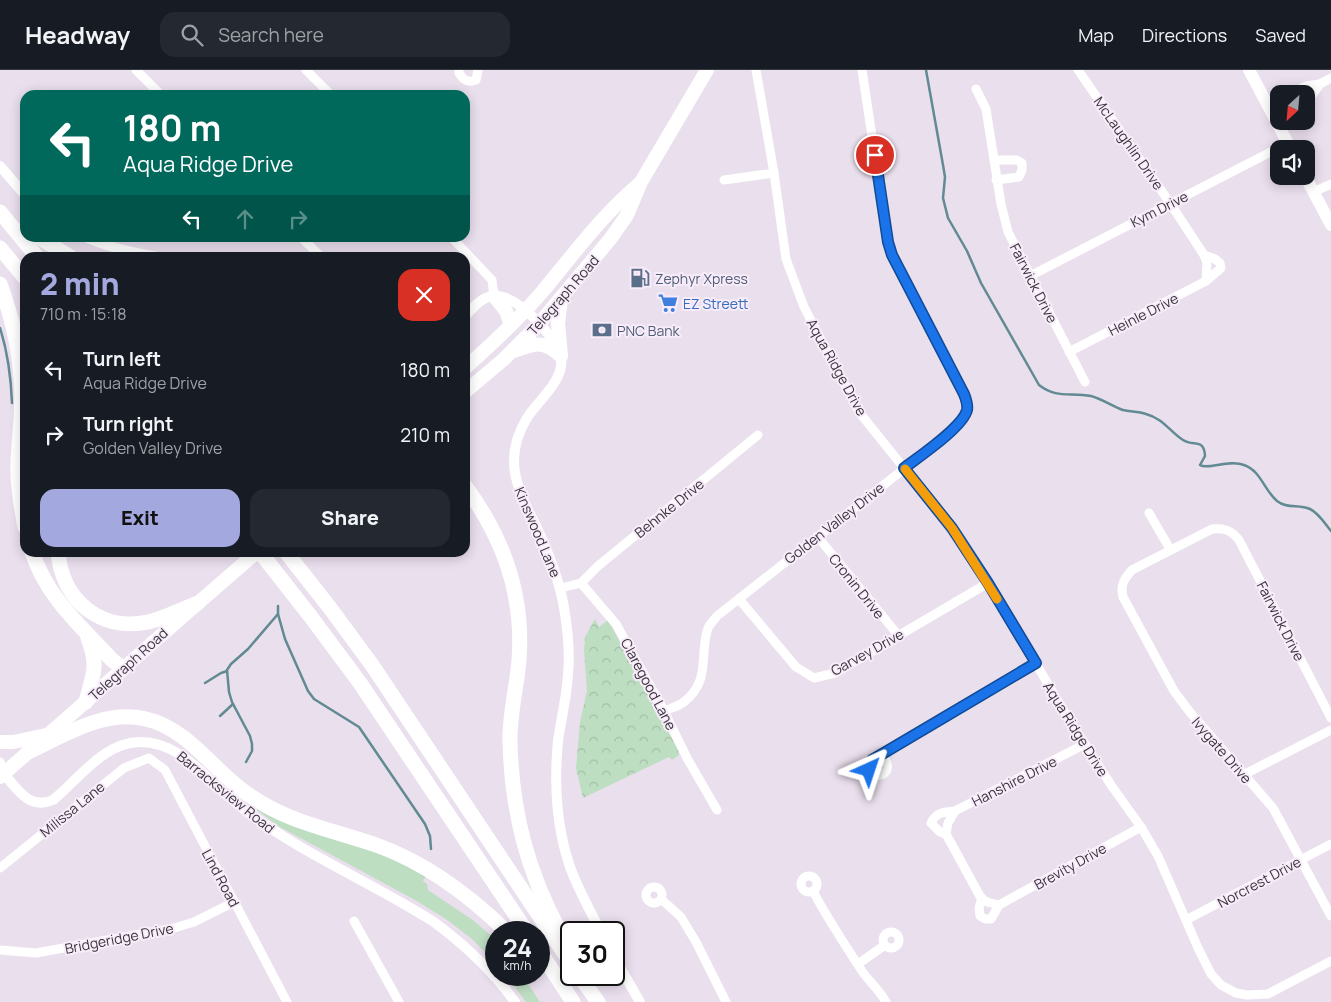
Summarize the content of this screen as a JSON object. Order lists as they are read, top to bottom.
{
  "streets": {
    "main road": ["Telegraph Road"],
    "street": [
      "McLaughlin Drive",
      "Kym Drive",
      "Fairwick Drive",
      "Heinle Drive",
      "Aqua Ridge Drive",
      "Behnke Drive",
      "Golden Valley Drive",
      "Kinswood Lane",
      "Cronin Drive",
      "Garvey Drive",
      "Claregood Lane",
      "Ivygate Drive",
      "Hanshire Drive",
      "Barracksview Road",
      "Milissa Lane",
      "Brevity Drive",
      "Lind Road",
      "Norcrest Drive",
      "Bridgeridge Drive"
    ]
  },
  "crossings": [
    ["McLaughlin Drive", "Kym Drive"],
    ["McLaughlin Drive", "Heinle Drive"],
    ["Kym Drive", "Fairwick Drive"],
    ["Fairwick Drive", "Heinle Drive"],
    ["Fairwick Drive", "Ivygate Drive"],
    ["Telegraph Road", "Barracksview Road"],
    ["Aqua Ridge Drive", "Golden Valley Drive"],
    ["Aqua Ridge Drive", "Garvey Drive"],
    ["Aqua Ridge Drive", "Hanshire Drive"],
    ["Aqua Ridge Drive", "Brevity Drive"],
    ["Aqua Ridge Drive", "Norcrest Drive"],
    ["Behnke Drive", "Claregood Lane"],
    ["Golden Valley Drive", "Cronin Drive"],
    ["Golden Valley Drive", "Garvey Drive"],
    ["Golden Valley Drive", "Claregood Lane"],
    ["Cronin Drive", "Garvey Drive"],
    ["Ivygate Drive", "Norcrest Drive"],
    ["Hanshire Drive", "Brevity Drive"],
    ["Milissa Lane", "Lind Road"],
    ["Lind Road", "Bridgeridge Drive"]
  ],
  "places": {
    "fuel station": ["Zephyr Xpress"],
    "supermarket": ["EZ Streett"],
    "bank": ["PNC Bank"]
  },
  "north": "bottom left",
  "page": {
    "header": "Headway",
    "search": "Search here",
    "nav": ["Map", "Directions", "Saved"],
    "turn": ["180 m", "Aqua Ridge Drive"],
    "heading": ["2 min", "710 m · 15:18"],
    "list": [
      {
        "name": "Turn left",
        "note": "Aqua Ridge Drive",
        "value": "180 m"
      },
      {
        "name": "Turn right",
        "note": "Golden Valley Drive",
        "value": "210 m"
      }
    ],
    "buttons": ["Exit", "Share"],
    "speed": "24 km/h",
    "limit": "30"
  }
}
